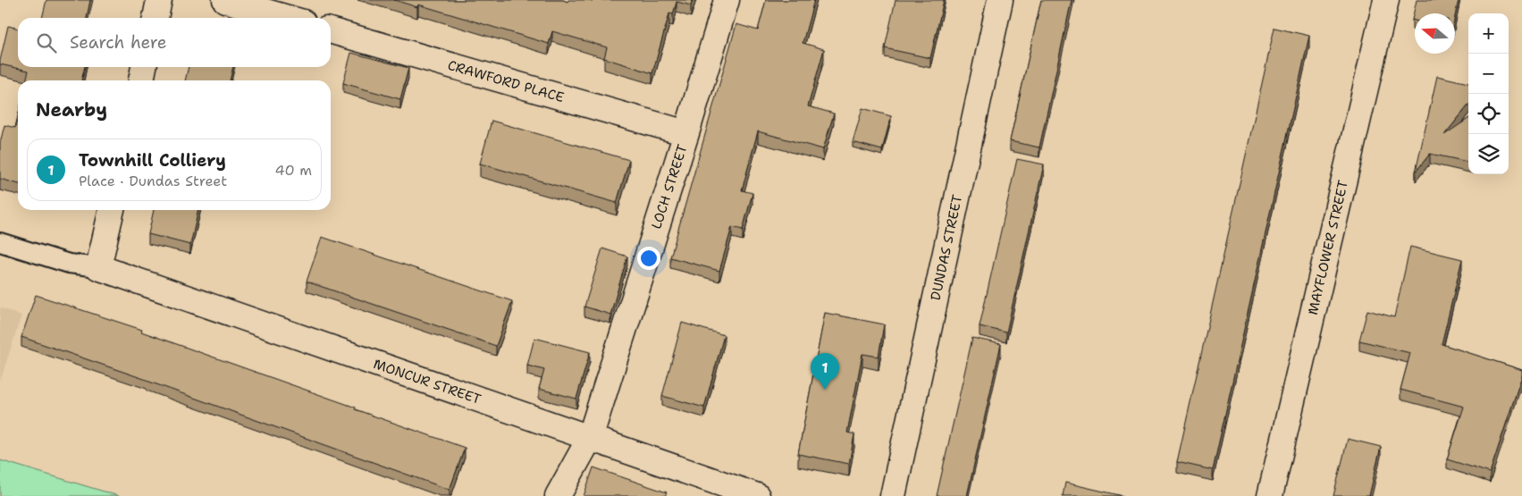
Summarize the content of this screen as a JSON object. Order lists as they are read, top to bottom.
{
  "streets": {
    "street": [
      "CRAWFORD PLACE",
      "LOCH STREET",
      "DUNDAS STREET",
      "MAYFLOWER STREET",
      "MONCUR STREET"
    ]
  },
  "crossings": [
    ["CRAWFORD PLACE", "LOCH STREET"],
    ["LOCH STREET", "MONCUR STREET"]
  ],
  "north": "left",
  "page": {
    "map_buttons": ["+", "−"],
    "search": "Search here",
    "heading": "Nearby",
    "list": [
      {
        "mark": "1",
        "name": "Townhill Colliery",
        "note": "Place · Dundas Street",
        "value": "40 m"
      }
    ],
    "pins": "1"
  }
}
